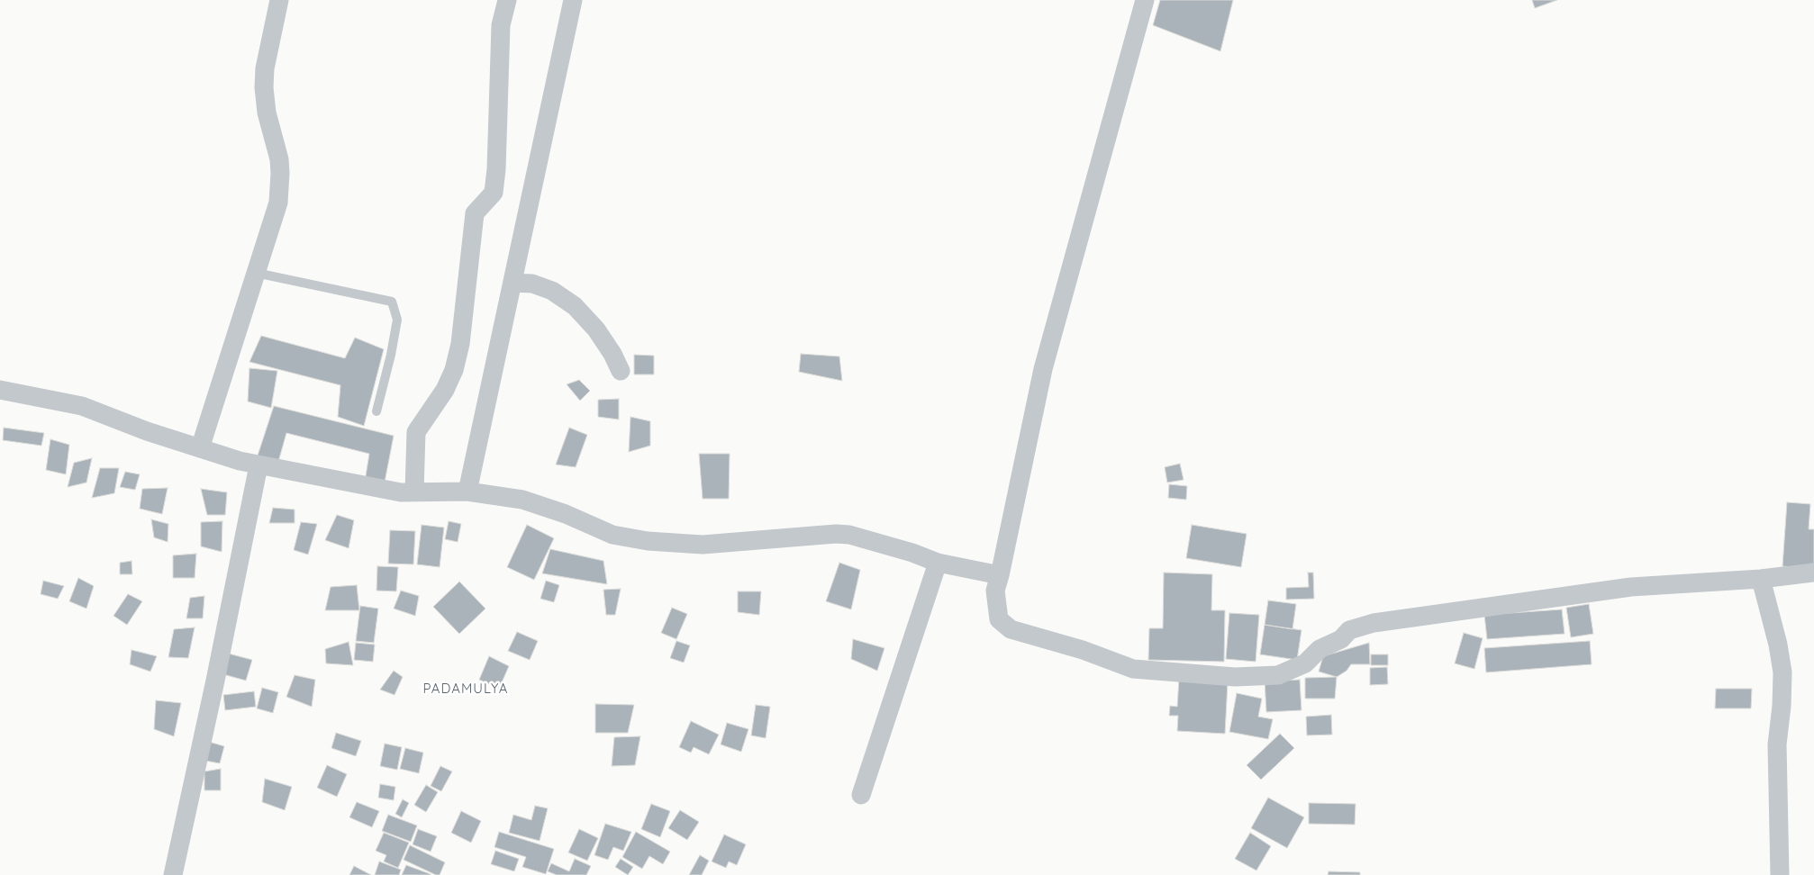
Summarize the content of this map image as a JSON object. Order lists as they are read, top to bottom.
{
  "districts": ["PADAMULYA"]
}
